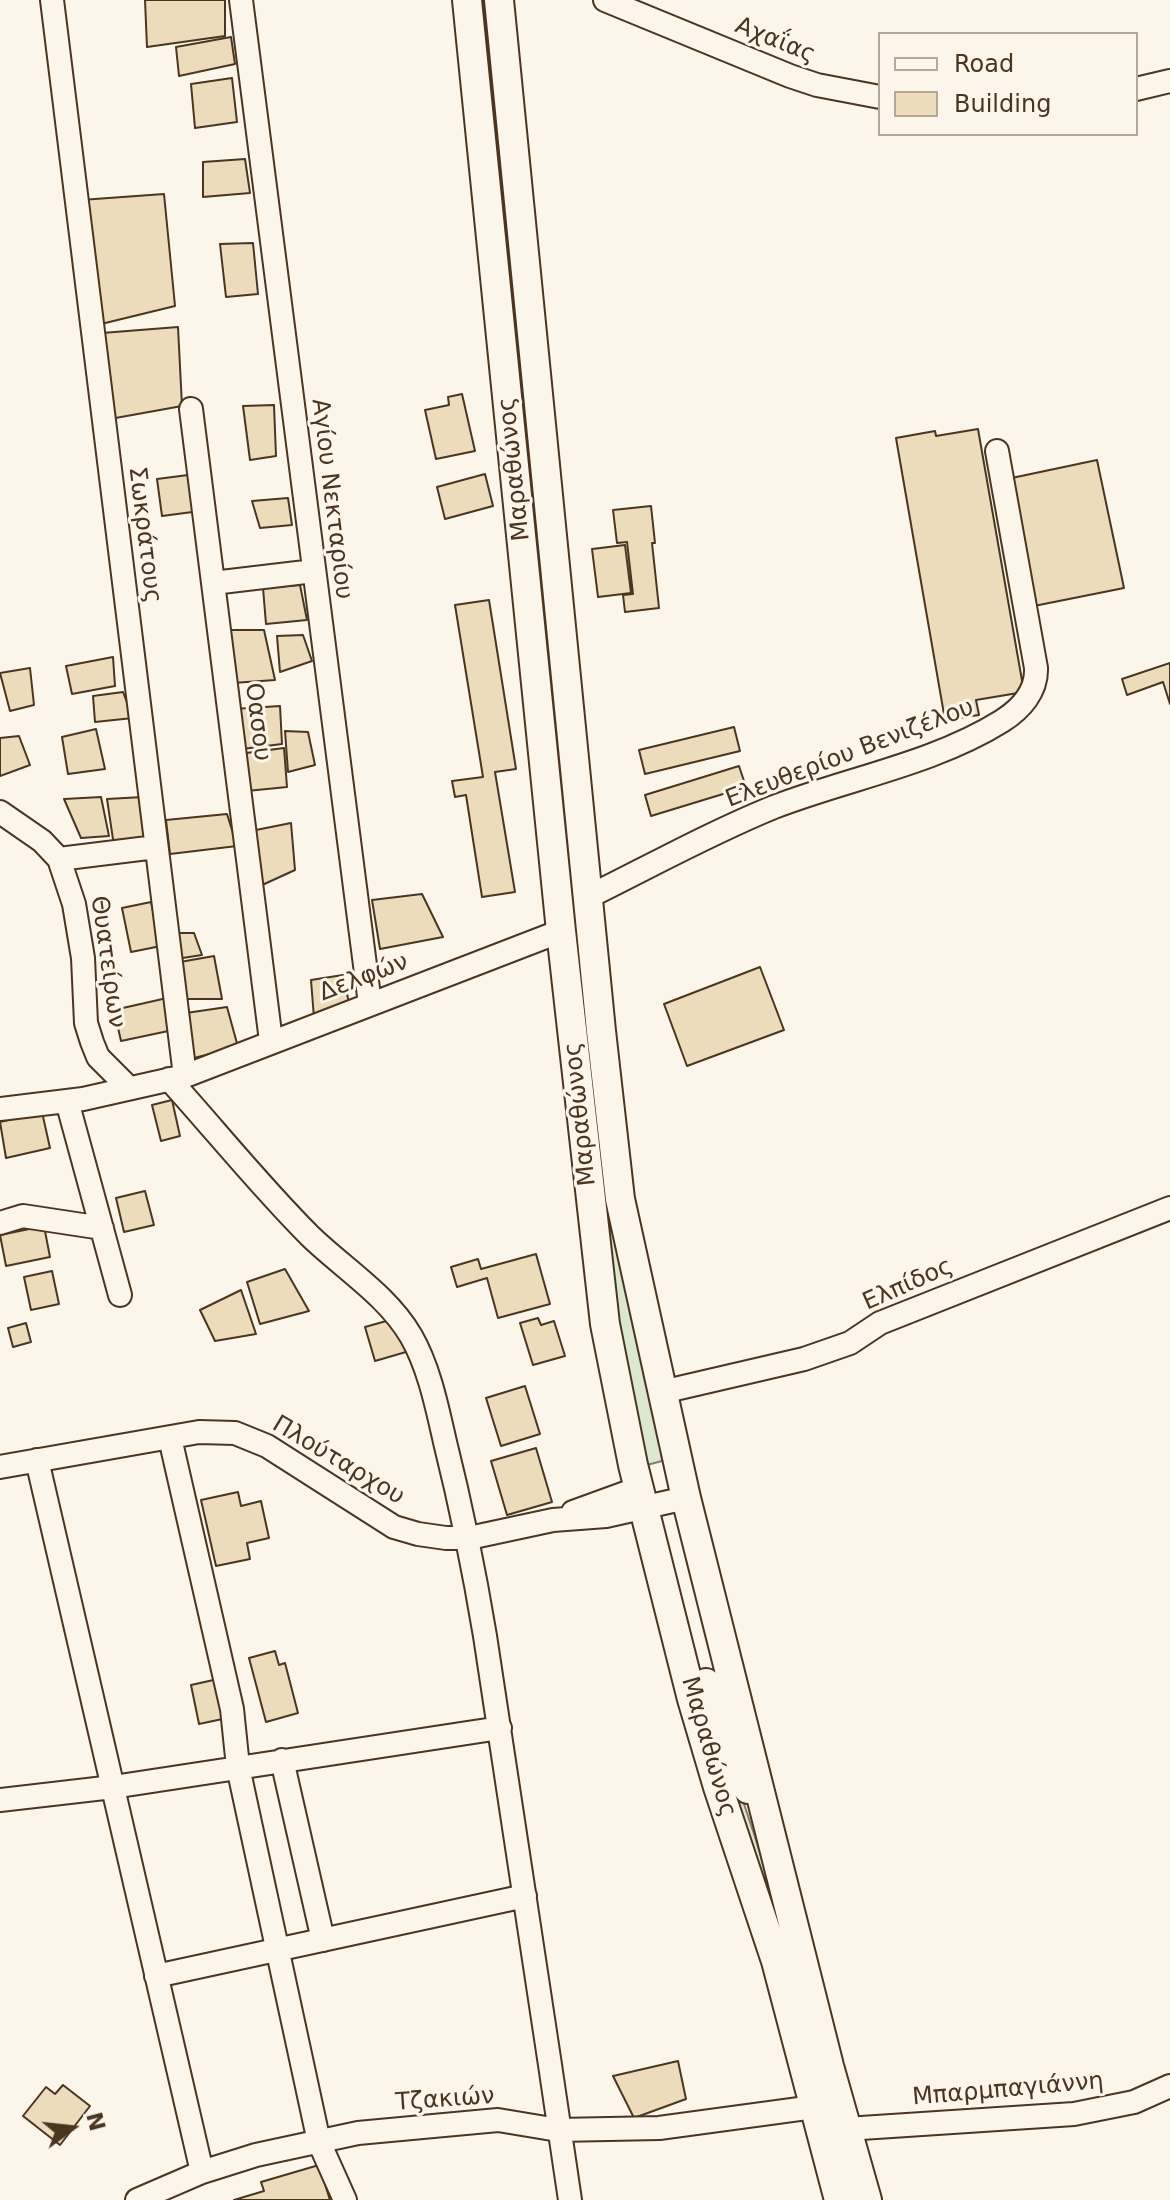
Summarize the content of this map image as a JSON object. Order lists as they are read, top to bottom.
{
  "streets": {
    "main road": ["Μαραθώνος"],
    "street": [
      "Αχαΐας",
      "Αγίου Νεκταρίου",
      "Σωκράτους",
      "Οασου",
      "Ελευθερίου Βενιζέλου",
      "Θυατείρων",
      "Δελφών",
      "Ελπίδος",
      "Πλούταρχου",
      "Μπαρμπαγιάννη",
      "Τζακιών"
    ]
  },
  "crossings": [
    ["Μαραθώνος", "Ελευθερίου Βενιζέλου"],
    ["Μαραθώνος", "Δελφών"],
    ["Μαραθώνος", "Ελπίδος"],
    ["Μαραθώνος", "Πλούταρχου"],
    ["Μαραθώνος", "Μπαρμπαγιάννη"],
    ["Μαραθώνος", "Τζακιών"],
    ["Αγίου Νεκταρίου", "Δελφών"],
    ["Σωκράτους", "Δελφών"],
    ["Οασου", "Δελφών"],
    ["Θυατείρων", "Δελφών"]
  ],
  "legend": ["Road", "Building"],
  "north": "right"
}
